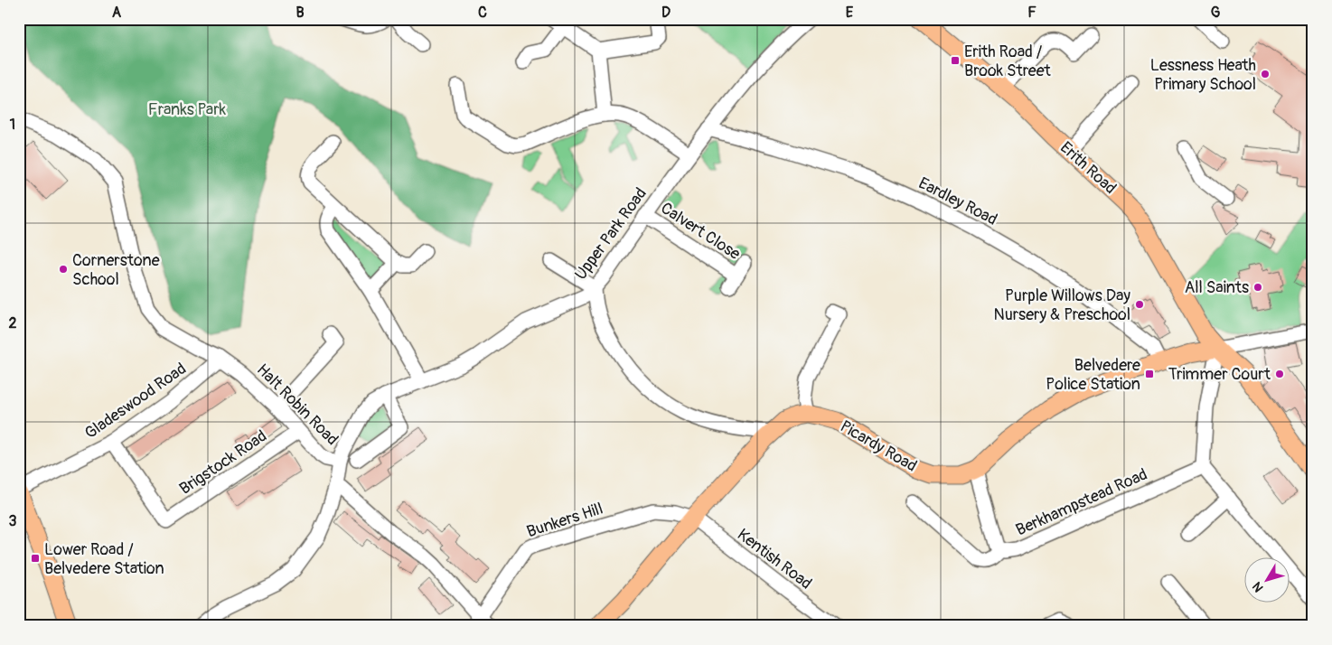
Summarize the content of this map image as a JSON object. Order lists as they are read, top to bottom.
{
  "streets": {
    "main road": ["Erith Road", "Picardy Road"],
    "street": [
      "Eardley Road",
      "Calvert Close",
      "Upper Park Road",
      "Gladeswood Road",
      "Halt Robin Road",
      "Brigstock Road",
      "Berkhampstead Road",
      "Bunkers Hill",
      "Kentish Road"
    ]
  },
  "crossings": [
    ["Erith Road", "Picardy Road"],
    ["Eardley Road", "Upper Park Road"],
    ["Eardley Road", "Picardy Road"],
    ["Calvert Close", "Upper Park Road"],
    ["Upper Park Road", "Halt Robin Road"],
    ["Gladeswood Road", "Halt Robin Road"],
    ["Gladeswood Road", "Brigstock Road"],
    ["Halt Robin Road", "Brigstock Road"],
    ["Picardy Road", "Berkhampstead Road"],
    ["Picardy Road", "Bunkers Hill"],
    ["Picardy Road", "Kentish Road"],
    ["Bunkers Hill", "Kentish Road"]
  ],
  "parks": ["Franks Park"],
  "places": {
    "transit": ["Erith Road / Brook Street", "Belvedere Police Station", "Lower Road / Belvedere Station"],
    "other": [
      "Lessness Heath Primary School",
      "Cornerstone School",
      "All Saints",
      "Purple Willows Day Nursery & Preschool",
      "Trimmer Court"
    ]
  },
  "north": "bottom left",
  "grid": {
    "columns": [
      "A",
      "B",
      "C",
      "D",
      "E",
      "F",
      "G"
    ],
    "rows": ["1", "2", "3"]
  }
}
